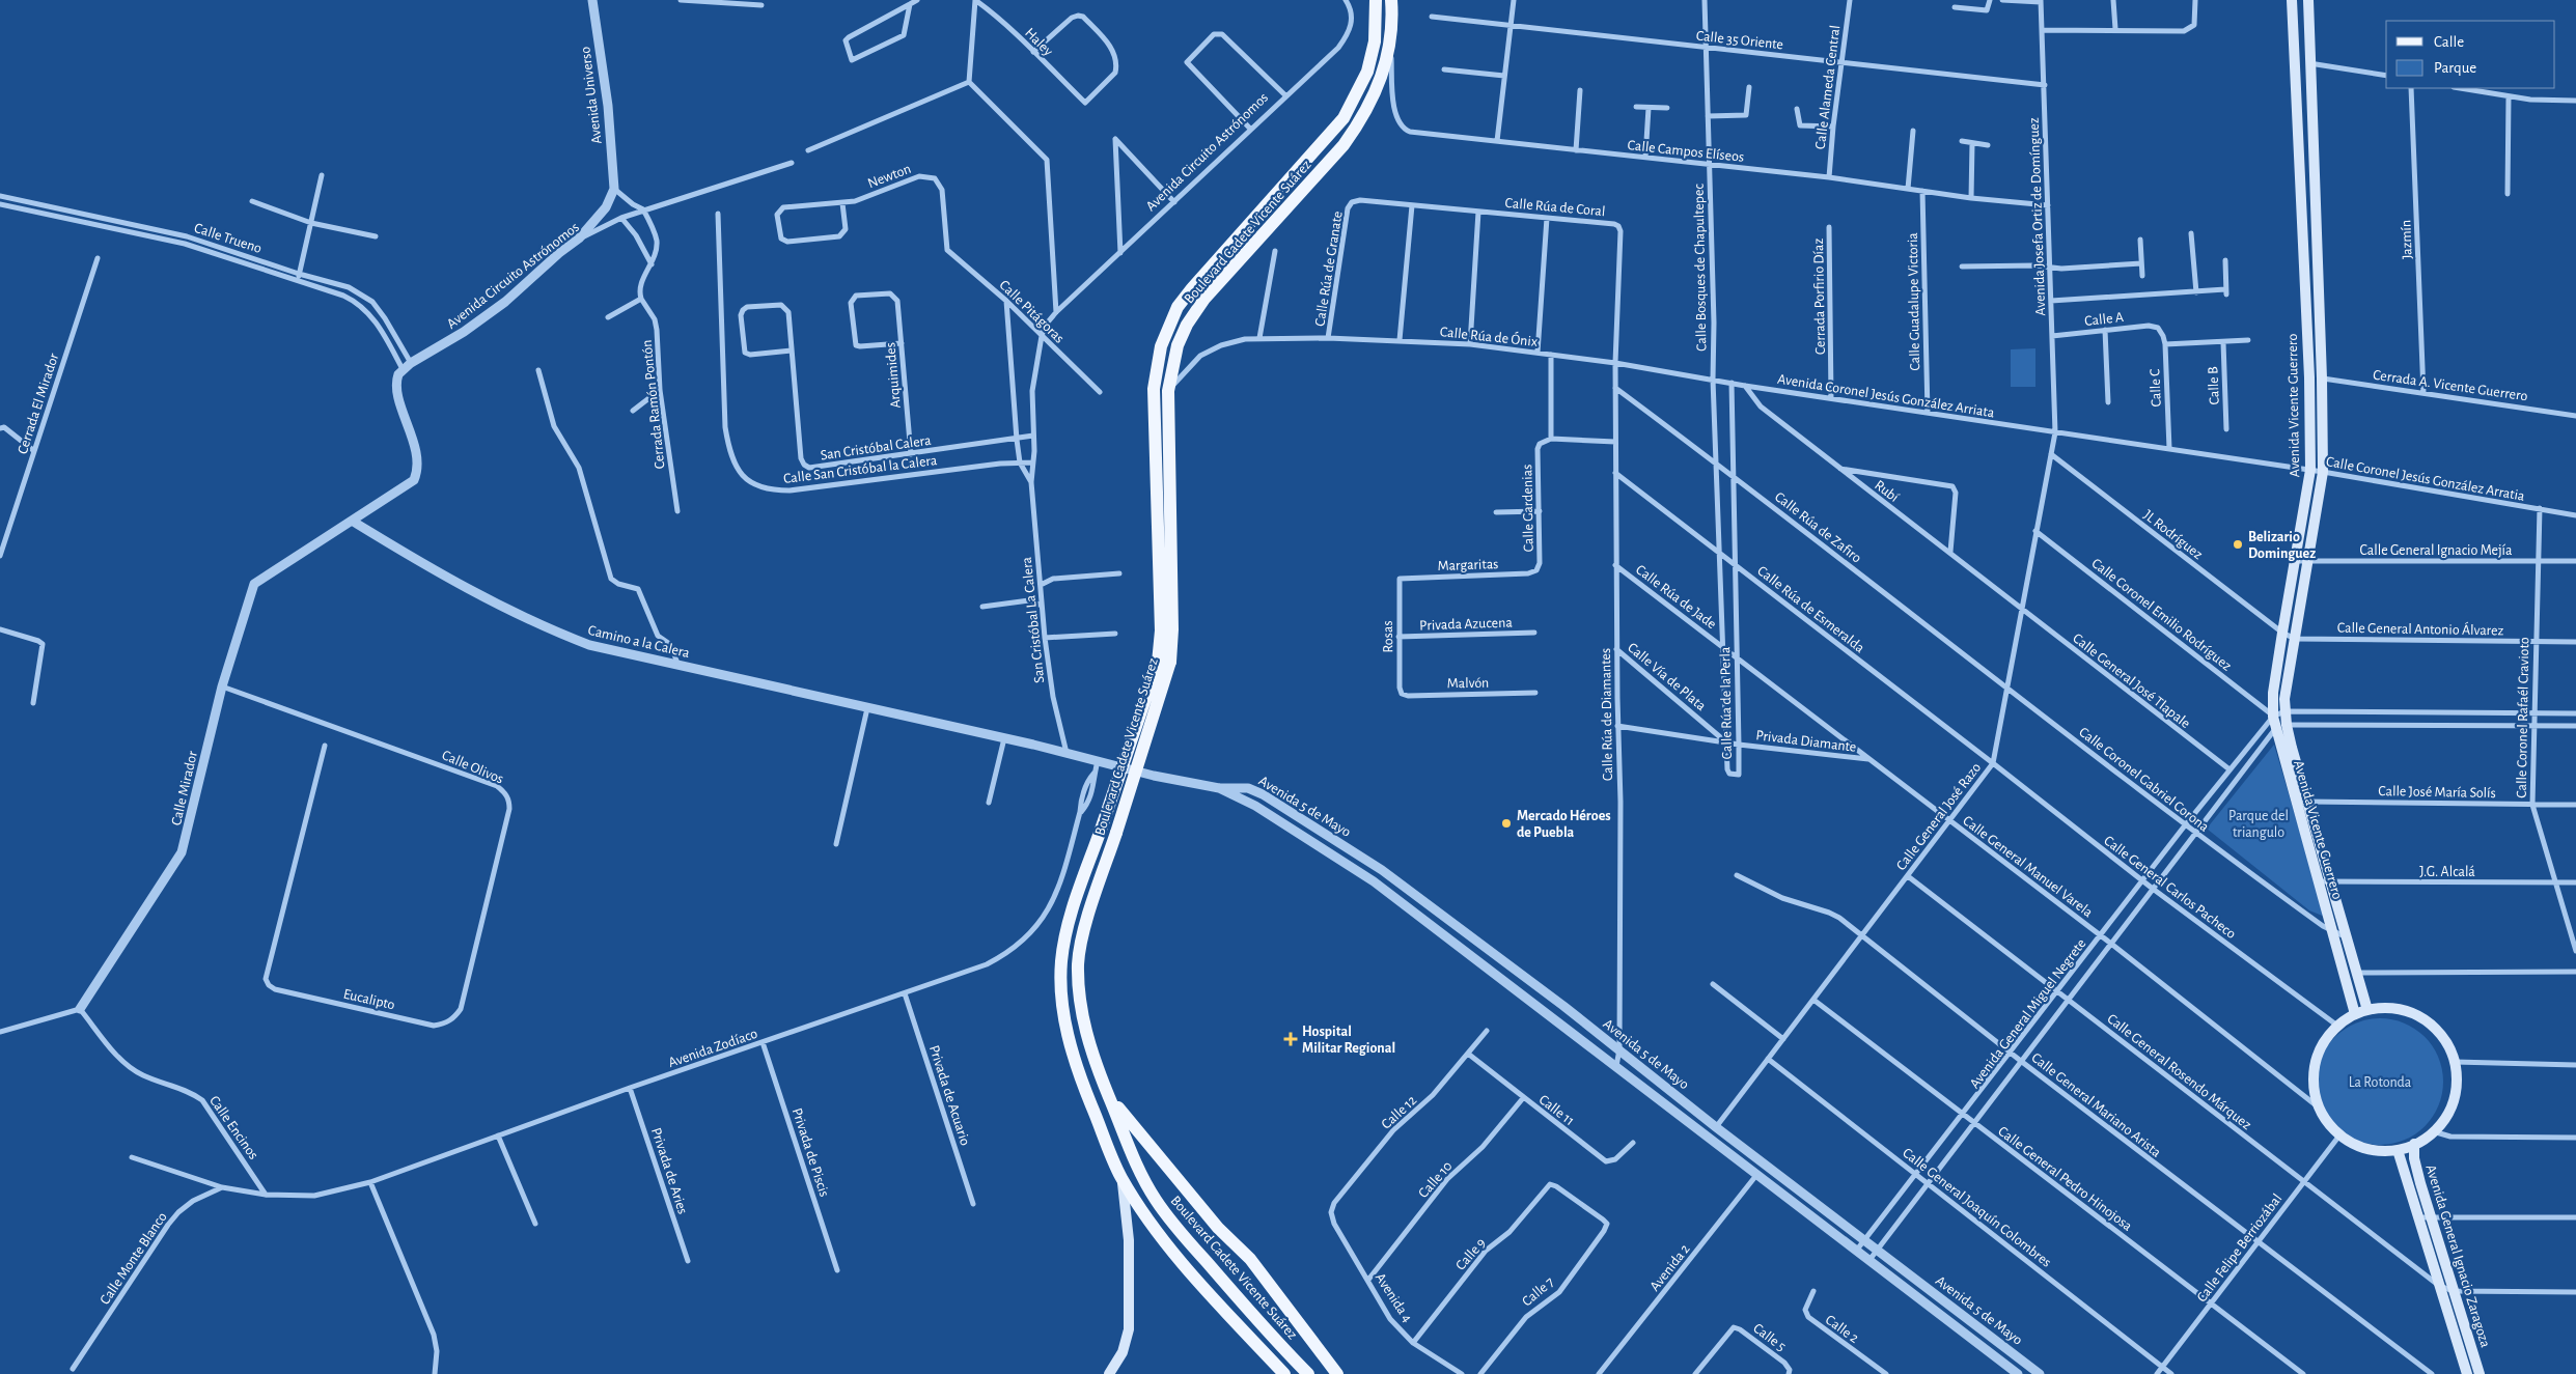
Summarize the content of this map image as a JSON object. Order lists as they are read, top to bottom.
{
  "streets": {
    "main road": ["Boulevard Cadete Vicente Suárez", "Avenida Vicente Guerrero", "Avenida General Ignacio Zaragoza"],
    "street": [
      "Calle 35 Oriente",
      "Haley",
      "Calle Alameda Central",
      "Avenida Universo",
      "Calle Campos Elíseos",
      "Avenida Circuito Astrónomos",
      "Newton",
      "Calle Rúa de Coral",
      "Avenida Josefa Ortiz de Domínguez",
      "Calle Trueno",
      "Jazmín",
      "Calle Bosques de Chapultepec",
      "Calle Rúa de Granate",
      "Cerrada Porfirio Díaz",
      "Calle Guadalupe Victoria",
      "Calle Pitágoras",
      "Calle A",
      "Calle Rúa de Ónix",
      "Arquimides",
      "Cerrada A. Vicente Guerrero",
      "Calle B",
      "Calle C",
      "Avenida Coronel Jesús González Arriata",
      "Cerrada El Mirador",
      "Cerrada Ramón Pontón",
      "San Cristóbal Calera",
      "Calle San Cristóbal la Calera",
      "Calle Coronel Jesús González Arratia",
      "Rubí",
      "Calle Gardenias",
      "Calle Rúa de Zafiro",
      "JL Rodríguez",
      "Calle General Ignacio Mejía",
      "Margaritas",
      "Calle Rúa de Jade",
      "Calle Rúa de Esmeralda",
      "Calle Coronel Emilio Rodríguez",
      "San Cristóbal La Calera",
      "Privada Azucena",
      "Calle General Antonio Álvarez",
      "Rosas",
      "Camino a la Calera",
      "Calle Vía de Plata",
      "Calle General José Tlapale",
      "Malvón",
      "Calle Rúa de la Perla",
      "Calle Rúa de Diamantes",
      "Calle Coronel Rafaél Cravioto",
      "Privada Diamante",
      "Calle Olivos",
      "Calle Coronel Gabriel Corona",
      "Calle Mirador",
      "Calle José María Solís",
      "Avenida 5 de Mayo",
      "Calle General José Razo",
      "Calle General Manuel Varela",
      "J.G. Alcalá",
      "Calle General Carlos Pacheco",
      "Eucalipto",
      "Avenida General Miguel Negrete",
      "Avenida Zodíaco",
      "Calle General Rosendo Márquez",
      "Privada de Acuario",
      "Calle General Mariano Arista",
      "Calle 11",
      "Calle 12",
      "Calle Encinos",
      "Privada de Piscis",
      "Privada de Aries",
      "Calle General Pedro Hinojosa",
      "Calle 10",
      "Calle General Joaquín Colombres",
      "Calle Felipe Berriozábal",
      "Calle 9",
      "Calle Monte Blanco",
      "Avenida 2",
      "Calle 7",
      "Avenida 4",
      "Calle 2",
      "Calle 5"
    ]
  },
  "crossings": [
    ["Calle 35 Oriente", "Calle Alameda Central"],
    ["Calle 35 Oriente", "Avenida Josefa Ortiz de Domínguez"],
    ["Calle 35 Oriente", "Calle Bosques de Chapultepec"],
    ["Calle Alameda Central", "Calle Campos Elíseos"],
    ["Calle Campos Elíseos", "Avenida Josefa Ortiz de Domínguez"],
    ["Calle Campos Elíseos", "Boulevard Cadete Vicente Suárez"],
    ["Calle Campos Elíseos", "Calle Bosques de Chapultepec"],
    ["Calle Campos Elíseos", "Calle Guadalupe Victoria"],
    ["Avenida Circuito Astrónomos", "Calle Trueno"],
    ["Avenida Circuito Astrónomos", "Calle Pitágoras"],
    ["Avenida Circuito Astrónomos", "San Cristóbal Calera"],
    ["Avenida Circuito Astrónomos", "Calle San Cristóbal la Calera"],
    ["Avenida Circuito Astrónomos", "San Cristóbal La Calera"],
    ["Newton", "Calle Pitágoras"],
    ["Calle Rúa de Coral", "Calle Rúa de Granate"],
    ["Calle Rúa de Coral", "Calle Rúa de Ónix"],
    ["Calle Rúa de Coral", "Calle Rúa de Diamantes"],
    ["Avenida Josefa Ortiz de Domínguez", "Calle A"],
    ["Avenida Josefa Ortiz de Domínguez", "Avenida Coronel Jesús González Arriata"],
    ["Avenida Josefa Ortiz de Domínguez", "Calle Coronel Jesús González Arratia"],
    ["Avenida Josefa Ortiz de Domínguez", "Calle General José Razo"],
    ["Boulevard Cadete Vicente Suárez", "Calle Rúa de Ónix"],
    ["Jazmín", "Cerrada A. Vicente Guerrero"],
    ["Calle Bosques de Chapultepec", "Calle Rúa de Ónix"],
    ["Calle Bosques de Chapultepec", "Avenida Coronel Jesús González Arriata"],
    ["Calle Bosques de Chapultepec", "Calle Rúa de la Perla"],
    ["Calle Rúa de Granate", "Calle Rúa de Ónix"],
    ["Cerrada Porfirio Díaz", "Avenida Coronel Jesús González Arriata"],
    ["Calle Guadalupe Victoria", "Avenida Coronel Jesús González Arriata"],
    ["Calle A", "Calle C"],
    ["Calle Rúa de Ónix", "Avenida Coronel Jesús González Arriata"],
    ["Calle Rúa de Ónix", "Calle Rúa de la Perla"],
    ["Calle Rúa de Ónix", "Calle Rúa de Diamantes"],
    ["Arquimides", "San Cristóbal Calera"],
    ["Cerrada A. Vicente Guerrero", "Avenida Vicente Guerrero"],
    ["Calle C", "Calle Coronel Jesús González Arratia"],
    ["Avenida Coronel Jesús González Arriata", "Calle Coronel Jesús González Arratia"],
    ["Avenida Coronel Jesús González Arriata", "Rubí"],
    ["Avenida Coronel Jesús González Arriata", "Calle Rúa de la Perla"],
    ["Avenida Coronel Jesús González Arriata", "Calle General José Razo"],
    ["Avenida Vicente Guerrero", "Calle Coronel Jesús González Arratia"],
    ["Avenida Vicente Guerrero", "JL Rodríguez"],
    ["Avenida Vicente Guerrero", "Calle General Ignacio Mejía"],
    ["Avenida Vicente Guerrero", "Calle Coronel Emilio Rodríguez"],
    ["Avenida Vicente Guerrero", "Calle General Antonio Álvarez"],
    ["Avenida Vicente Guerrero", "Calle Coronel Gabriel Corona"],
    ["Avenida Vicente Guerrero", "Calle José María Solís"],
    ["Avenida Vicente Guerrero", "Calle General Manuel Varela"],
    ["Avenida Vicente Guerrero", "J.G. Alcalá"],
    ["Avenida Vicente Guerrero", "Calle General Carlos Pacheco"],
    ["Avenida Vicente Guerrero", "Avenida General Miguel Negrete"],
    ["Avenida Vicente Guerrero", "Calle Felipe Berriozábal"],
    ["Avenida Vicente Guerrero", "Avenida General Ignacio Zaragoza"],
    ["Calle San Cristóbal la Calera", "San Cristóbal La Calera"],
    ["Calle Coronel Jesús González Arratia", "Calle Coronel Rafaél Cravioto"],
    ["Calle Coronel Jesús González Arratia", "Calle General José Razo"],
    ["Rubí", "Calle General José Tlapale"],
    ["Rubí", "Calle General José Razo"],
    ["Calle Gardenias", "Margaritas"],
    ["Calle Rúa de Zafiro", "Calle Rúa de la Perla"],
    ["Calle Rúa de Zafiro", "Calle Rúa de Diamantes"],
    ["Calle Rúa de Zafiro", "Calle Coronel Gabriel Corona"],
    ["Calle Rúa de Zafiro", "Calle General José Razo"],
    ["JL Rodríguez", "Calle General Antonio Álvarez"],
    ["JL Rodríguez", "Calle General José Razo"],
    ["Calle General Ignacio Mejía", "Calle Coronel Rafaél Cravioto"],
    ["Margaritas", "Rosas"],
    ["Calle Rúa de Jade", "Calle Rúa de la Perla"],
    ["Calle Rúa de Jade", "Calle Rúa de Diamantes"],
    ["Calle Rúa de Jade", "Calle General Manuel Varela"],
    ["Calle Rúa de Esmeralda", "Calle Rúa de la Perla"],
    ["Calle Rúa de Esmeralda", "Calle Rúa de Diamantes"],
    ["Calle Rúa de Esmeralda", "Calle General José Razo"],
    ["Calle Rúa de Esmeralda", "Calle General Carlos Pacheco"],
    ["Calle Coronel Emilio Rodríguez", "Calle General José Razo"],
    ["Calle Coronel Emilio Rodríguez", "Avenida General Miguel Negrete"],
    ["San Cristóbal La Calera", "Camino a la Calera"],
    ["Privada Azucena", "Rosas"],
    ["Calle General Antonio Álvarez", "Calle Coronel Rafaél Cravioto"],
    ["Rosas", "Malvón"],
    ["Camino a la Calera", "Calle Mirador"],
    ["Camino a la Calera", "Avenida 5 de Mayo"],
    ["Camino a la Calera", "Avenida Zodíaco"],
    ["Calle Vía de Plata", "Calle Rúa de la Perla"],
    ["Calle Vía de Plata", "Calle Rúa de Diamantes"],
    ["Calle Vía de Plata", "Privada Diamante"],
    ["Calle General José Tlapale", "Calle General José Razo"],
    ["Calle General José Tlapale", "Avenida General Miguel Negrete"],
    ["Calle Rúa de la Perla", "Privada Diamante"],
    ["Calle Rúa de la Perla", "Calle General Manuel Varela"],
    ["Calle Rúa de Diamantes", "Privada Diamante"],
    ["Calle Rúa de Diamantes", "Avenida 5 de Mayo"],
    ["Calle Coronel Rafaél Cravioto", "Calle José María Solís"],
    ["Calle Coronel Rafaél Cravioto", "J.G. Alcalá"],
    ["Privada Diamante", "Calle General Manuel Varela"],
    ["Calle Olivos", "Calle Mirador"],
    ["Calle Olivos", "Eucalipto"],
    ["Calle Coronel Gabriel Corona", "Calle General José Razo"],
    ["Calle Coronel Gabriel Corona", "Avenida General Miguel Negrete"],
    ["Calle Mirador", "Calle Encinos"],
    ["Avenida 5 de Mayo", "Calle General José Razo"],
    ["Avenida 5 de Mayo", "Avenida General Miguel Negrete"],
    ["Avenida 5 de Mayo", "Avenida Zodíaco"],
    ["Avenida 5 de Mayo", "Avenida 2"],
    ["Calle General José Razo", "Calle General Manuel Varela"],
    ["Calle General José Razo", "Calle General Carlos Pacheco"],
    ["Calle General José Razo", "Calle General Rosendo Márquez"],
    ["Calle General José Razo", "Calle General Mariano Arista"],
    ["Calle General José Razo", "Calle General Pedro Hinojosa"],
    ["Calle General José Razo", "Calle General Joaquín Colombres"],
    ["Calle General Manuel Varela", "Calle General Carlos Pacheco"],
    ["Calle General Manuel Varela", "Avenida General Miguel Negrete"],
    ["Calle General Manuel Varela", "Calle Felipe Berriozábal"],
    ["Calle General Manuel Varela", "Avenida General Ignacio Zaragoza"],
    ["Calle General Carlos Pacheco", "Avenida General Miguel Negrete"],
    ["Calle General Carlos Pacheco", "Calle Felipe Berriozábal"],
    ["Calle General Carlos Pacheco", "Avenida General Ignacio Zaragoza"],
    ["Avenida General Miguel Negrete", "Calle General Rosendo Márquez"],
    ["Avenida General Miguel Negrete", "Calle General Mariano Arista"],
    ["Avenida General Miguel Negrete", "Calle General Pedro Hinojosa"],
    ["Avenida General Miguel Negrete", "Calle General Joaquín Colombres"],
    ["Avenida Zodíaco", "Privada de Acuario"],
    ["Avenida Zodíaco", "Calle Encinos"],
    ["Avenida Zodíaco", "Privada de Piscis"],
    ["Avenida Zodíaco", "Privada de Aries"],
    ["Calle General Rosendo Márquez", "Calle Felipe Berriozábal"],
    ["Calle General Rosendo Márquez", "Avenida General Ignacio Zaragoza"],
    ["Calle General Mariano Arista", "Calle Felipe Berriozábal"],
    ["Calle 11", "Calle 12"],
    ["Calle 11", "Calle 10"],
    ["Calle 12", "Avenida 4"],
    ["Calle General Pedro Hinojosa", "Calle Felipe Berriozábal"],
    ["Calle 10", "Avenida 4"],
    ["Calle General Joaquín Colombres", "Calle Felipe Berriozábal"],
    ["Calle Felipe Berriozábal", "Avenida General Ignacio Zaragoza"],
    ["Calle 9", "Calle 7"],
    ["Calle 9", "Avenida 4"]
  ],
  "parks": ["Parque del triangulo", "La Rotonda"],
  "places": {
    "other": ["Belizario Dominguez", "Mercado Héroes de Puebla"],
    "health": ["Hospital Militar Regional"]
  },
  "legend": ["Calle", "Parque"]
}
